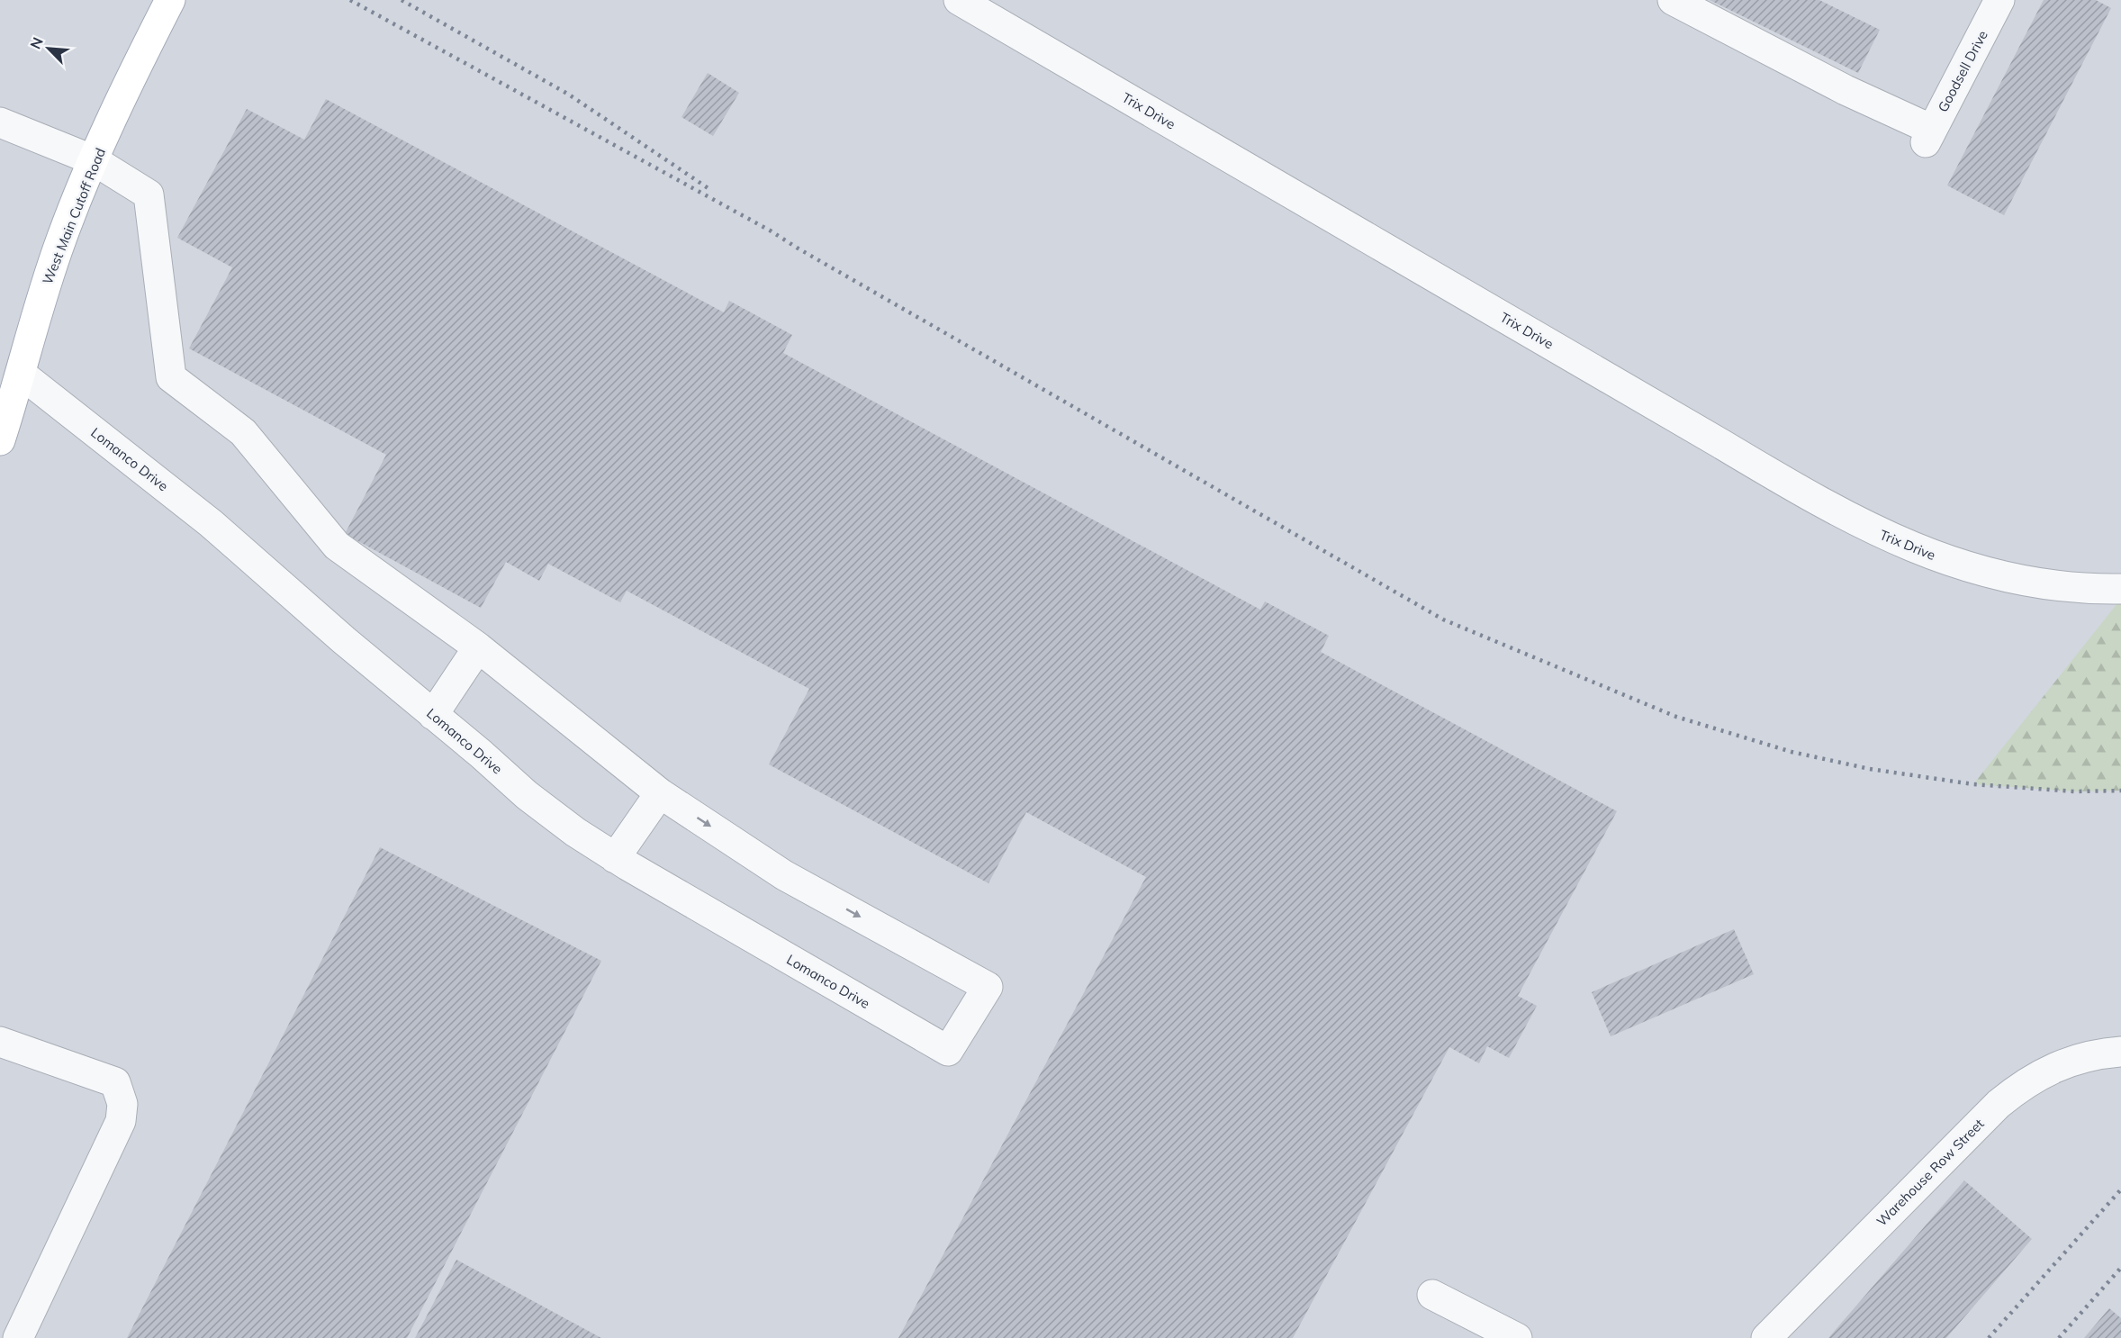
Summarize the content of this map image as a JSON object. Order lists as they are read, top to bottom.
{
  "streets": {
    "main road": ["West Main Cutoff Road"],
    "street": [
      "Goodsell Drive",
      "Trix Drive",
      "Lomanco Drive",
      "Warehouse Row Street"
    ]
  },
  "crossings": [
    ["West Main Cutoff Road", "Lomanco Drive"]
  ],
  "north": "top left"
}
